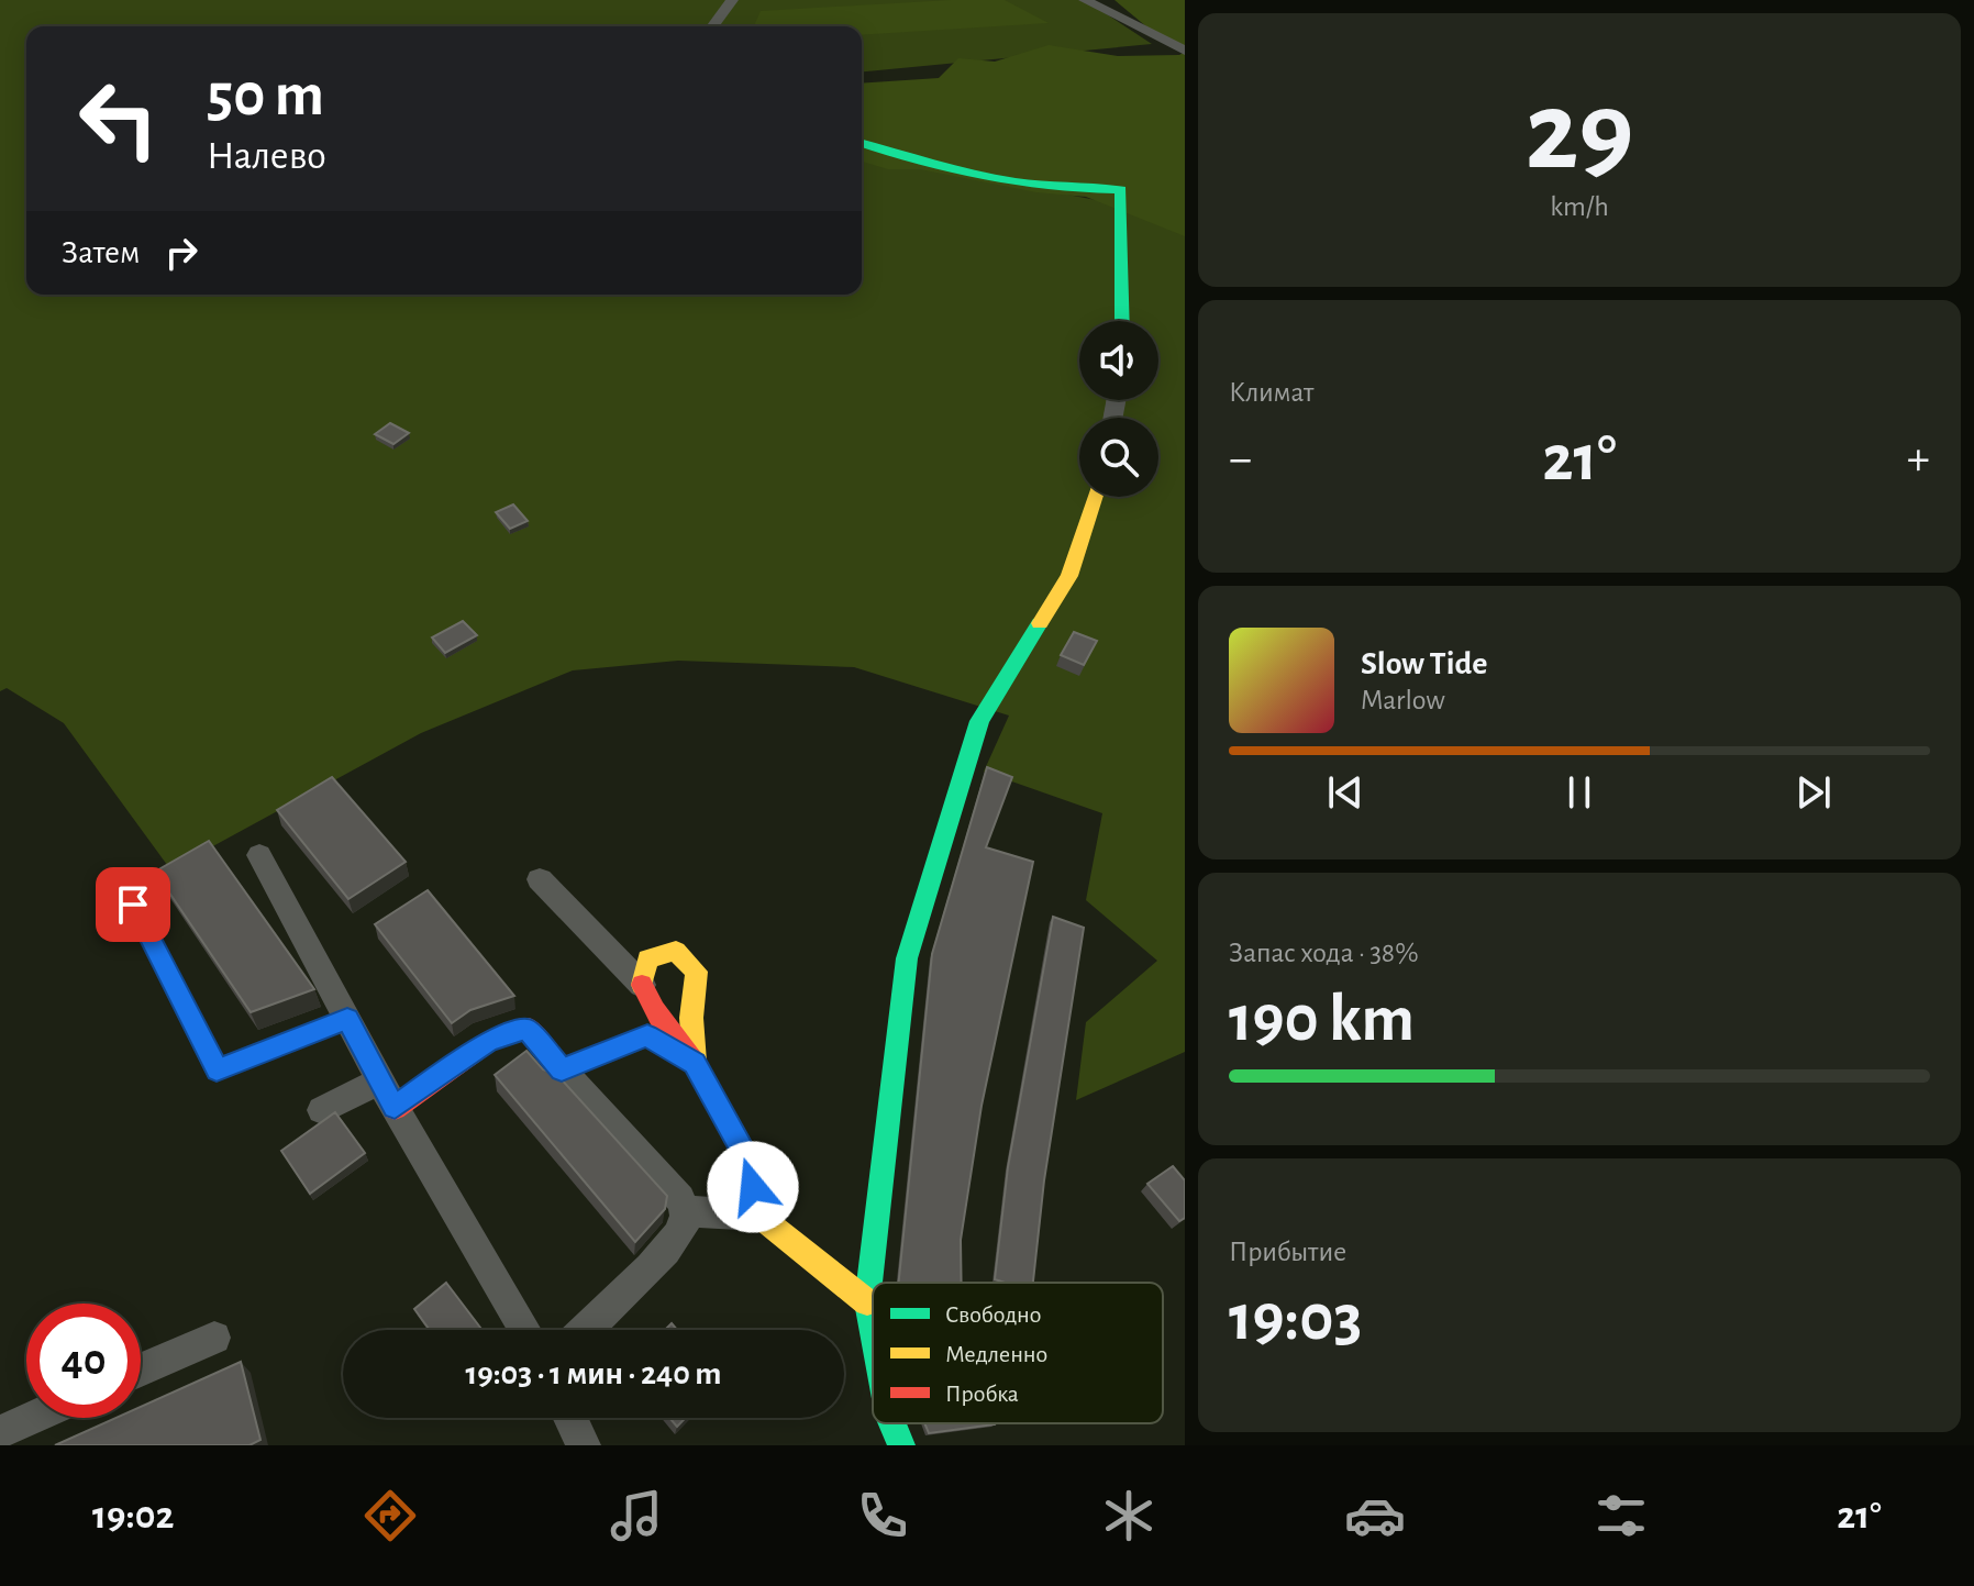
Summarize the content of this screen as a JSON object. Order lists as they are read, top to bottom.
{
  "legend": ["Свободно", "Медленно", "Пробка"],
  "page": {
    "tile": [
      ["29", "km/h"],
      "Климат",
      ["Запас хода · 38%", "190 km"],
      ["Прибытие", "19:03"]
    ],
    "turn": ["50 m", "Налево"],
    "then": "Затем",
    "heat": ["−", "21°", "+"],
    "song": ["Slow Tide", "Marlow"],
    "limit": "40",
    "trip": "19:03 · 1 мин · 240 m",
    "tabs": ["19:02", "21°"]
  }
}
